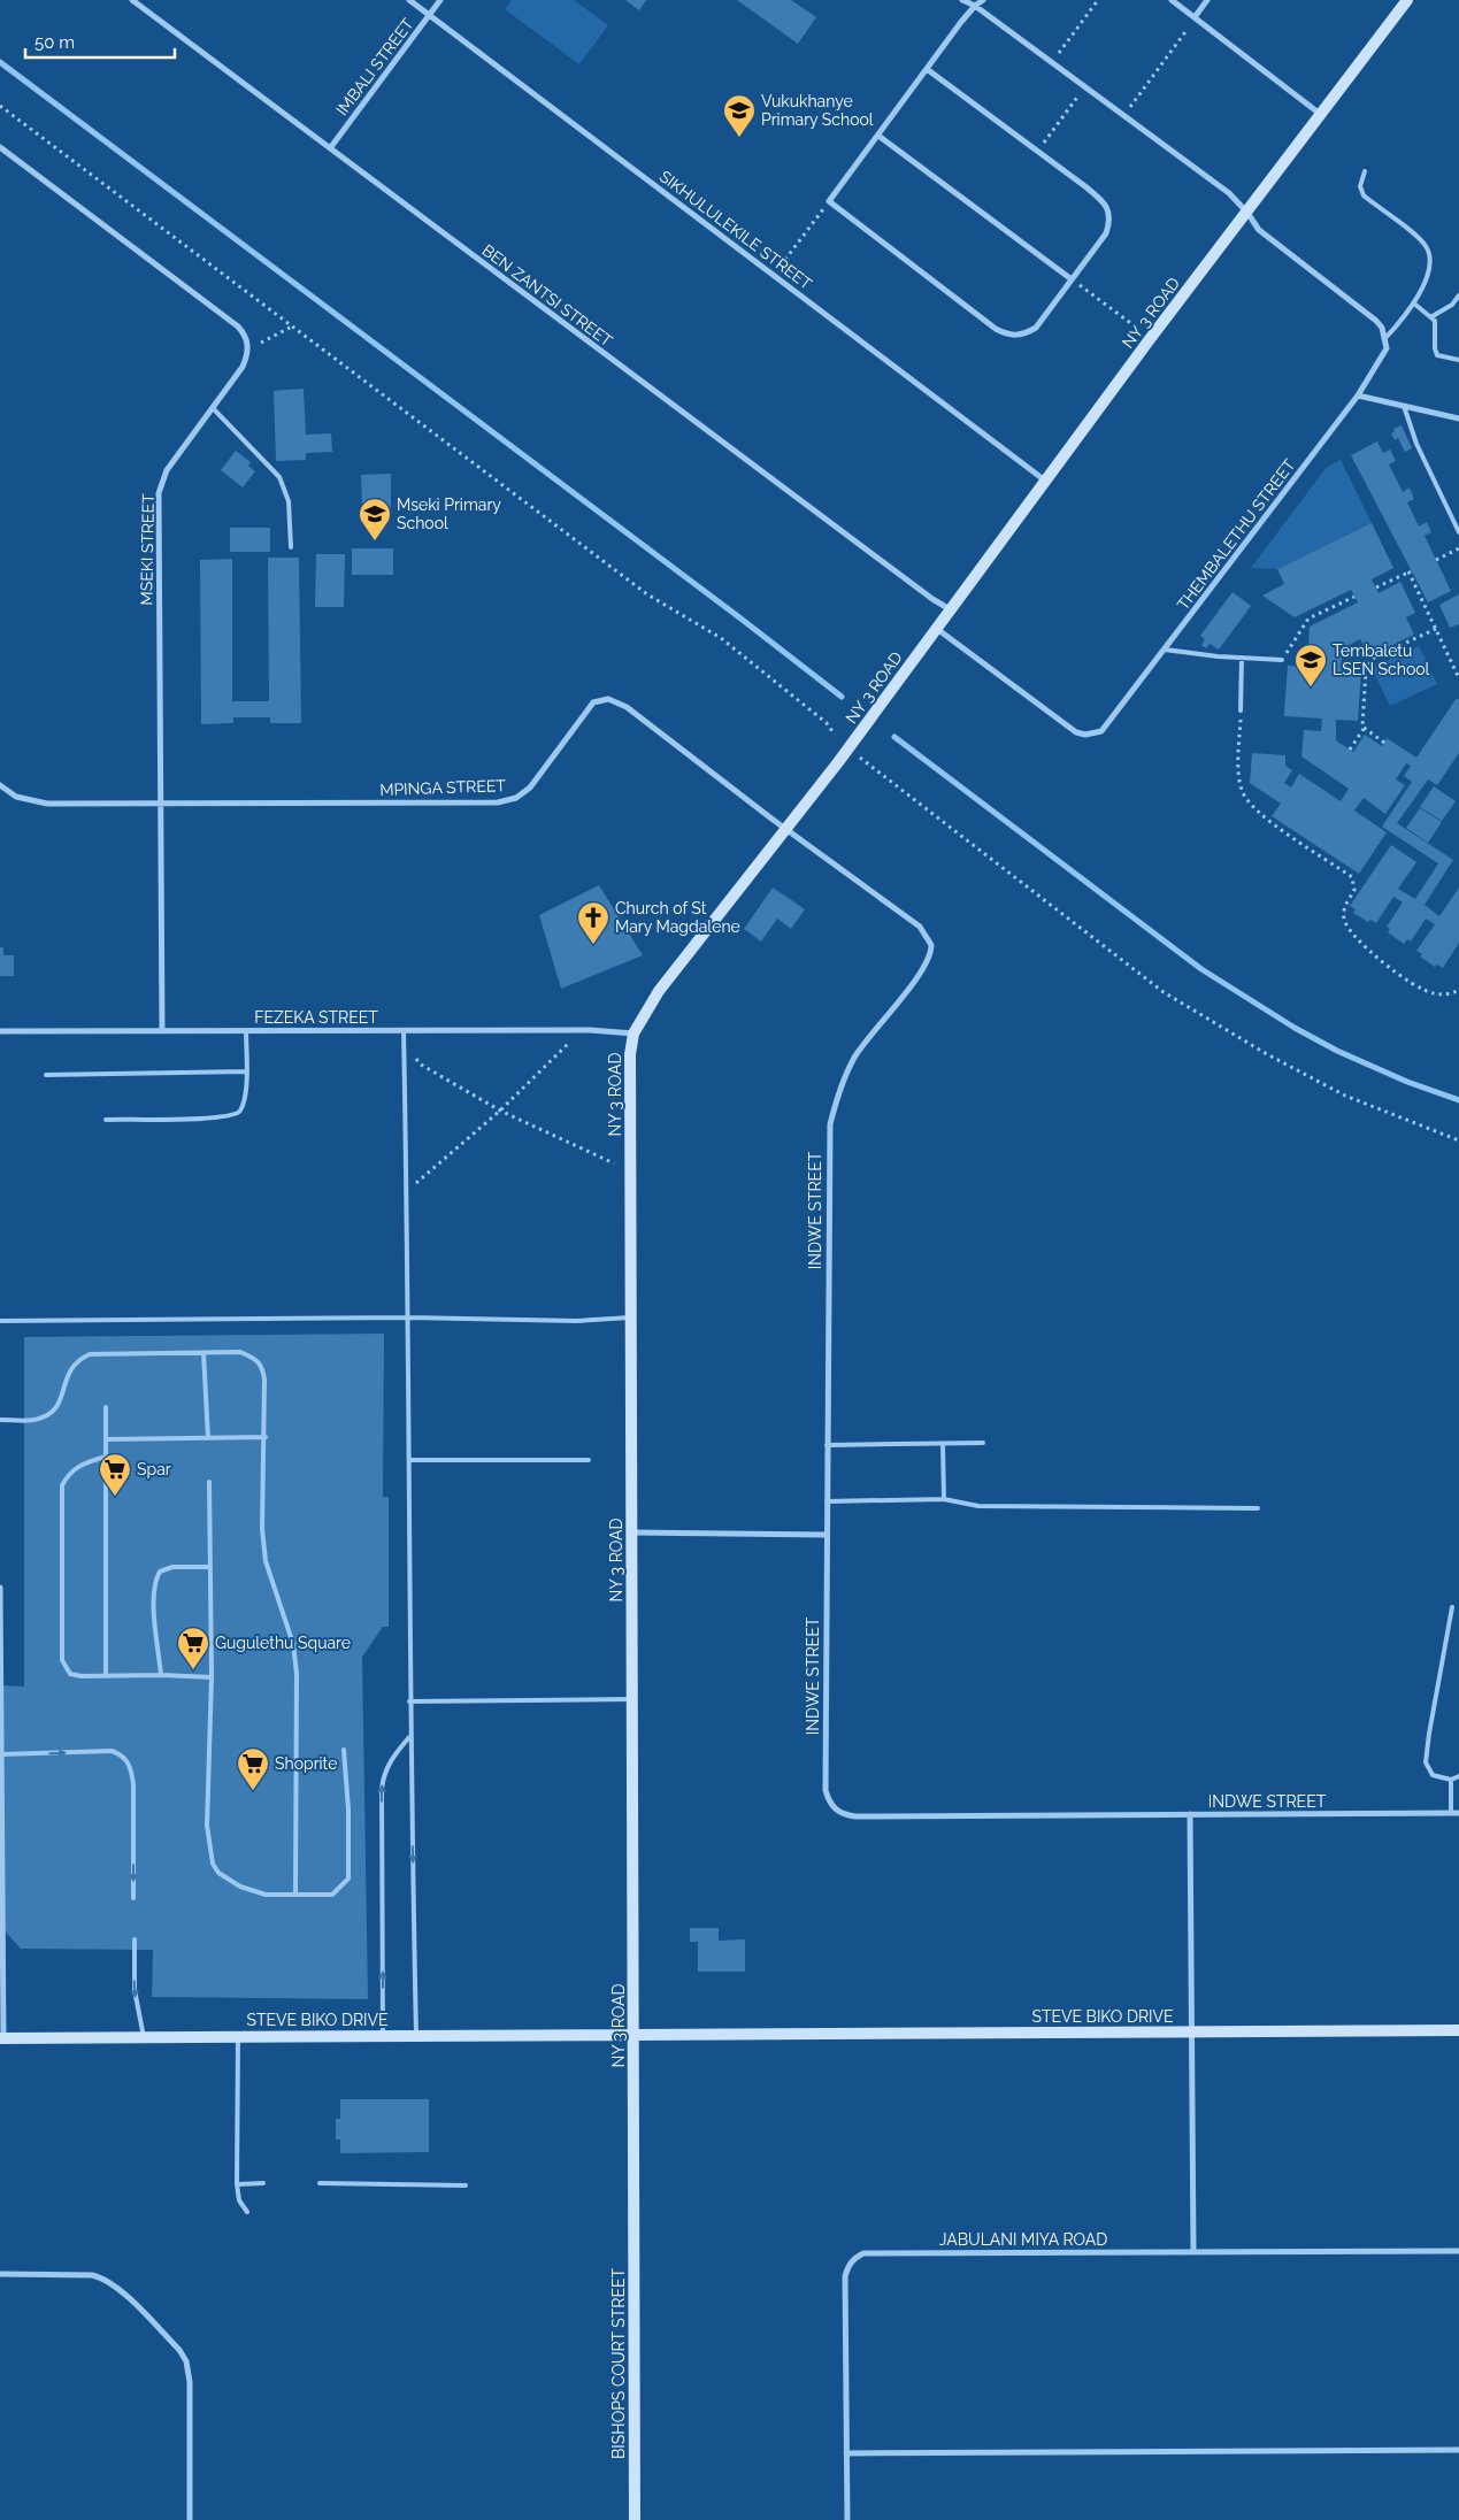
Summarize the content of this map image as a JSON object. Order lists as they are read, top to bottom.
{
  "streets": {
    "street": [
      "IMBALI STREET",
      "SIKHULULEKILE STREET",
      "BEN ZANTSI STREET",
      "NY 3 ROAD",
      "THEMBALETHU STREET",
      "MSEKI STREET",
      "MPINGA STREET",
      "FEZEKA STREET",
      "INDWE STREET",
      "STEVE BIKO DRIVE",
      "JABULANI MIYA ROAD",
      "BISHOPS COURT STREET"
    ]
  },
  "crossings": [
    ["IMBALI STREET", "SIKHULULEKILE STREET"],
    ["IMBALI STREET", "BEN ZANTSI STREET"],
    ["SIKHULULEKILE STREET", "NY 3 ROAD"],
    ["BEN ZANTSI STREET", "NY 3 ROAD"],
    ["NY 3 ROAD", "THEMBALETHU STREET"],
    ["NY 3 ROAD", "MPINGA STREET"],
    ["NY 3 ROAD", "FEZEKA STREET"],
    ["NY 3 ROAD", "STEVE BIKO DRIVE"],
    ["NY 3 ROAD", "BISHOPS COURT STREET"],
    ["MSEKI STREET", "MPINGA STREET"],
    ["MSEKI STREET", "FEZEKA STREET"],
    ["MPINGA STREET", "INDWE STREET"]
  ],
  "places": {
    "school or university": ["Vukukhanye Primary School", "Mseki Primary School", "Tembaletu LSEN School"],
    "church": ["Church of St Mary Magdalene"],
    "supermarket": ["Spar", "Gugulethu Square", "Shoprite"]
  },
  "scale_bar": "50 m"
}
